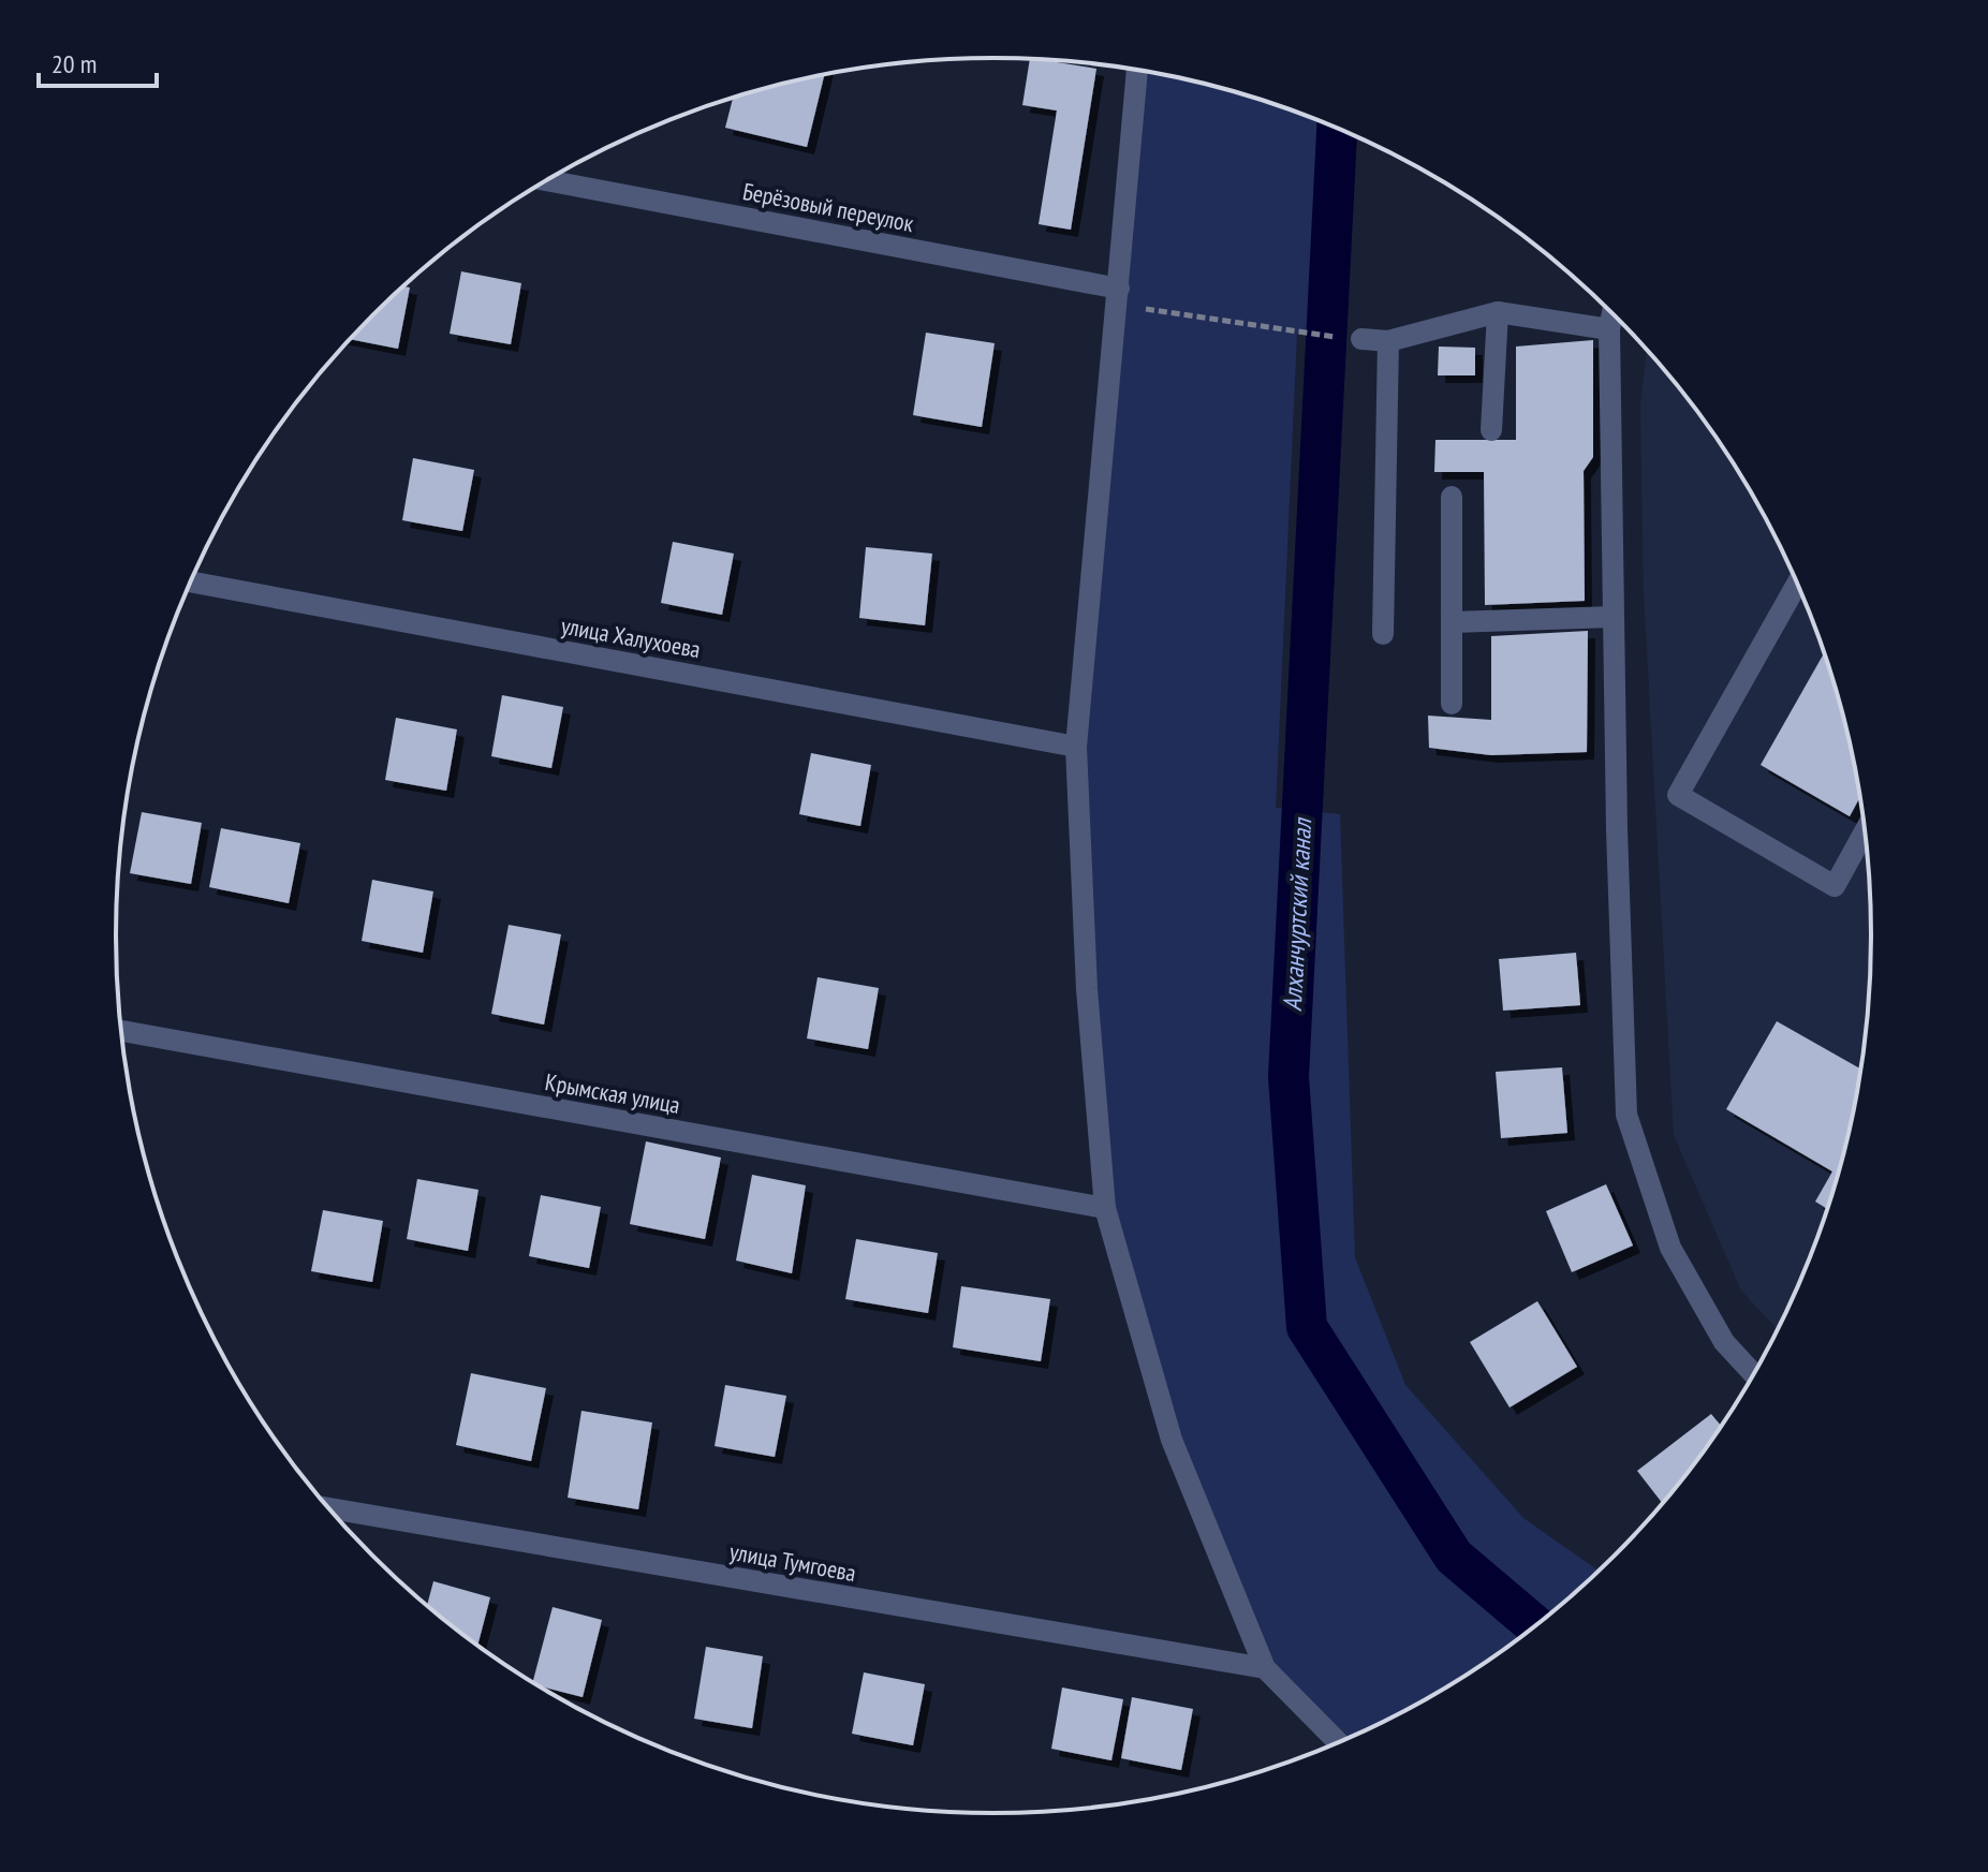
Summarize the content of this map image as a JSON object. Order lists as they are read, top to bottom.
{
  "streets": {
    "street": [
      "Берёзовый переулок",
      "улица Халухоева",
      "Крымская улица",
      "улица Тумгоева"
    ]
  },
  "water": ["Алханчуртский канал"],
  "scale_bar": "20 m"
}
